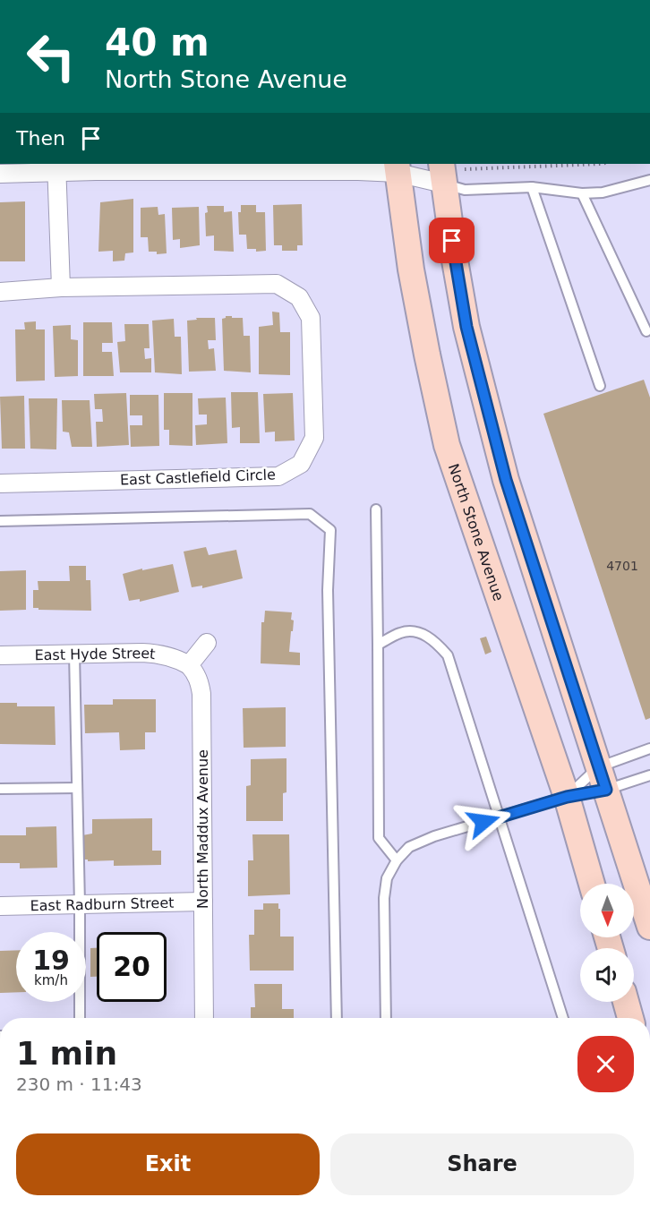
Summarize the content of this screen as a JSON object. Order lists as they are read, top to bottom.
{
  "streets": {
    "main road": ["North Stone Avenue"],
    "street": [
      "East Castlefield Circle",
      "East Hyde Street",
      "North Maddux Avenue",
      "East Radburn Street"
    ]
  },
  "crossings": [
    ["East Hyde Street", "North Maddux Avenue"],
    ["North Maddux Avenue", "East Radburn Street"]
  ],
  "house_numbers": ["4701"],
  "north": "bottom",
  "page": {
    "turn": ["40 m", "North Stone Avenue"],
    "then": "Then",
    "speed": "19 km/h",
    "limit": "20",
    "heading": ["1 min", "230 m · 11:43"],
    "buttons": ["Exit", "Share"]
  }
}
